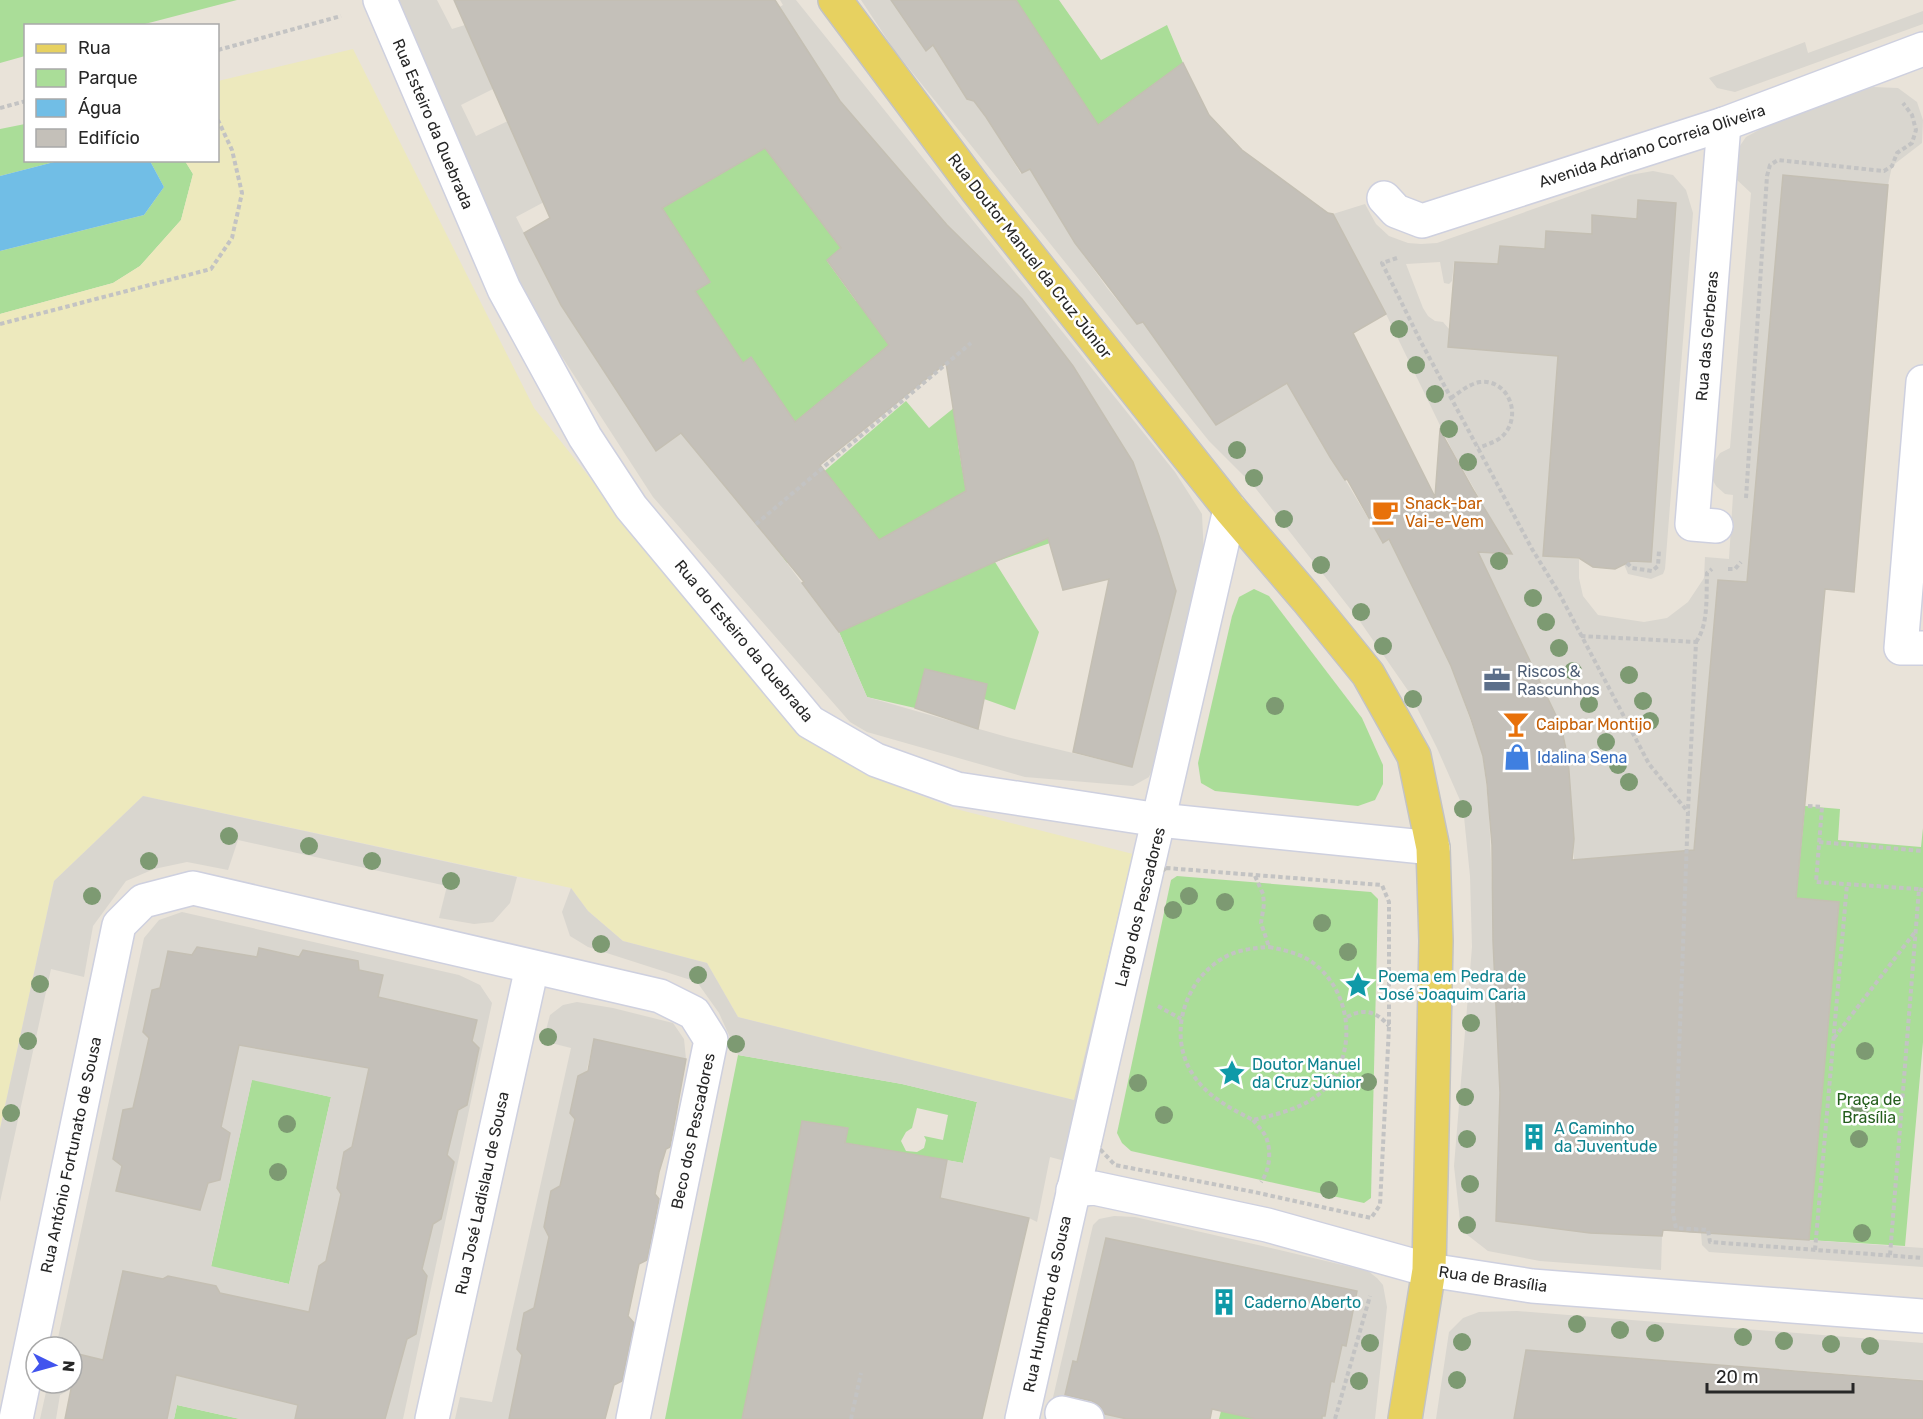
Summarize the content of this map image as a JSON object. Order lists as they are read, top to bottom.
{
  "streets": {
    "main road": ["Rua Doutor Manuel da Cruz Júnior"],
    "street": [
      "Rua Esteiro da Quebrada",
      "Avenida Adriano Correia Oliveira",
      "Rua das Gerberas",
      "Rua do Esteiro da Quebrada",
      "Largo dos Pescadores",
      "Beco dos Pescadores",
      "Rua António Fortunato de Sousa",
      "Rua José Ladislau de Sousa",
      "Rua de Brasília",
      "Rua Humberto de Sousa"
    ]
  },
  "crossings": [
    ["Rua Esteiro da Quebrada", "Rua do Esteiro da Quebrada"],
    ["Avenida Adriano Correia Oliveira", "Rua das Gerberas"],
    ["Rua Doutor Manuel da Cruz Júnior", "Largo dos Pescadores"],
    ["Rua Doutor Manuel da Cruz Júnior", "Rua de Brasília"],
    ["Rua do Esteiro da Quebrada", "Largo dos Pescadores"],
    ["Largo dos Pescadores", "Rua de Brasília"],
    ["Largo dos Pescadores", "Rua Humberto de Sousa"],
    ["Beco dos Pescadores", "Rua António Fortunato de Sousa"],
    ["Beco dos Pescadores", "Rua José Ladislau de Sousa"],
    ["Rua de Brasília", "Rua Humberto de Sousa"]
  ],
  "parks": ["Praça de Brasília"],
  "places": {
    "cafe": ["Snack-bar Vai-e-Vem"],
    "office": ["Riscos & Rascunhos"],
    "bar": ["Caipbar Montijo"],
    "shop": ["Idalina Sena"],
    "place": ["Poema em Pedra de José Joaquim Caria", "Doutor Manuel da Cruz Júnior"],
    "building": ["A Caminho da Juventude", "Caderno Aberto"]
  },
  "legend": [
    "Rua",
    "Parque",
    "Água",
    "Edifício"
  ],
  "scale_bar": "20 m",
  "north": "right"
}
